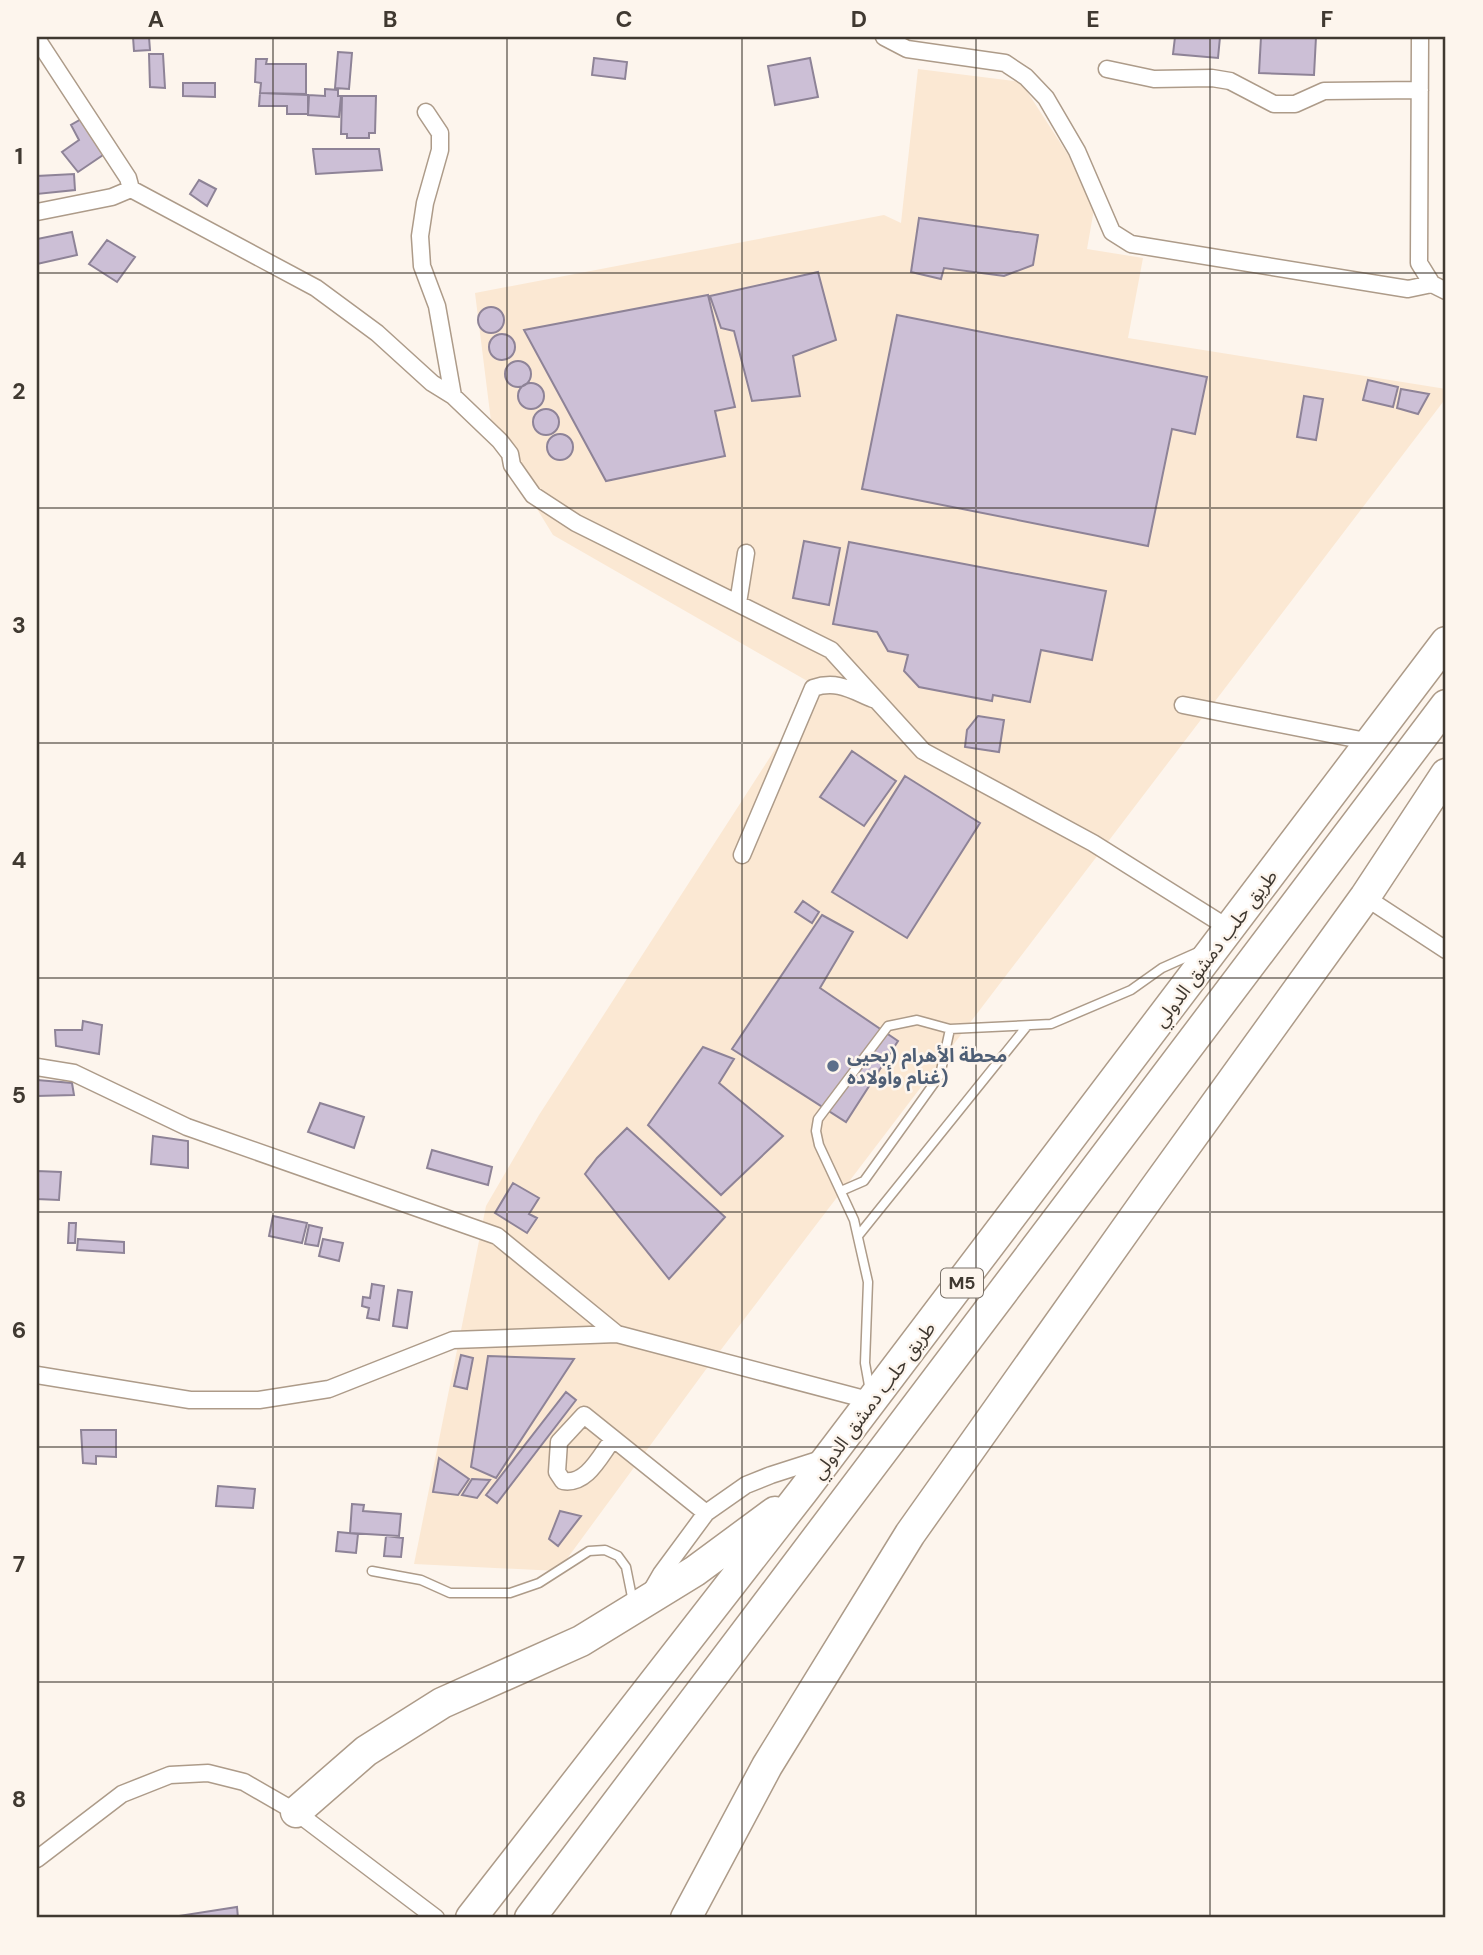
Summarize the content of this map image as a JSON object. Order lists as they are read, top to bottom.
{
  "streets": {
    "highway": ["طريق حلب دمشق الدولي", "M5"]
  },
  "places": ["محطة الأهرام (يحيى غنام وأولاده)"],
  "grid": {
    "columns": [
      "A",
      "B",
      "C",
      "D",
      "E",
      "F"
    ],
    "rows": [
      "1",
      "2",
      "3",
      "4",
      "5",
      "6",
      "7",
      "8"
    ]
  }
}
